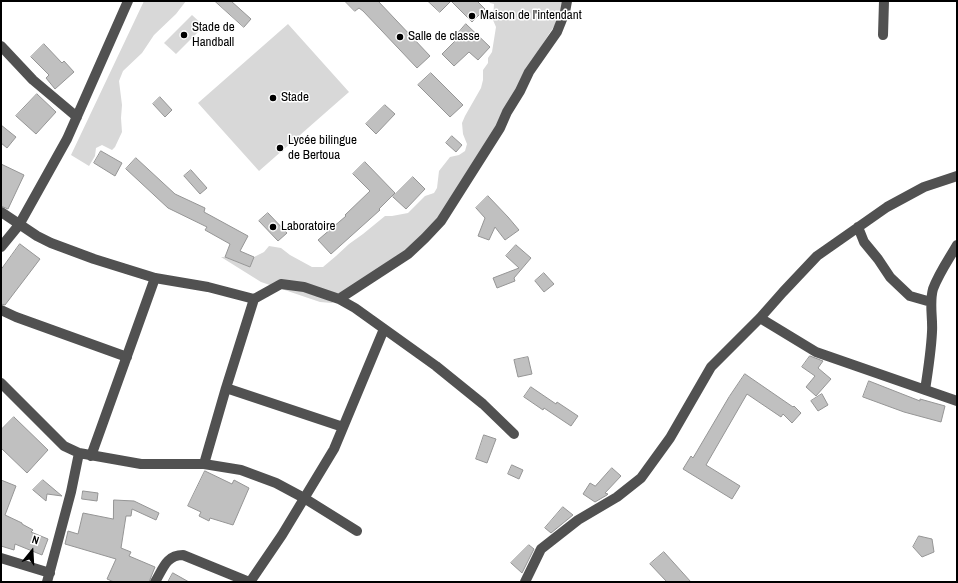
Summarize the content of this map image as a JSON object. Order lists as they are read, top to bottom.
{
  "places": [
    "Maison de l'intendant",
    "Stade de Handball",
    "Salle de classe",
    "Stade",
    "Lycée bilingue de Bertoua",
    "Laboratoire"
  ],
  "north": "top"
}
